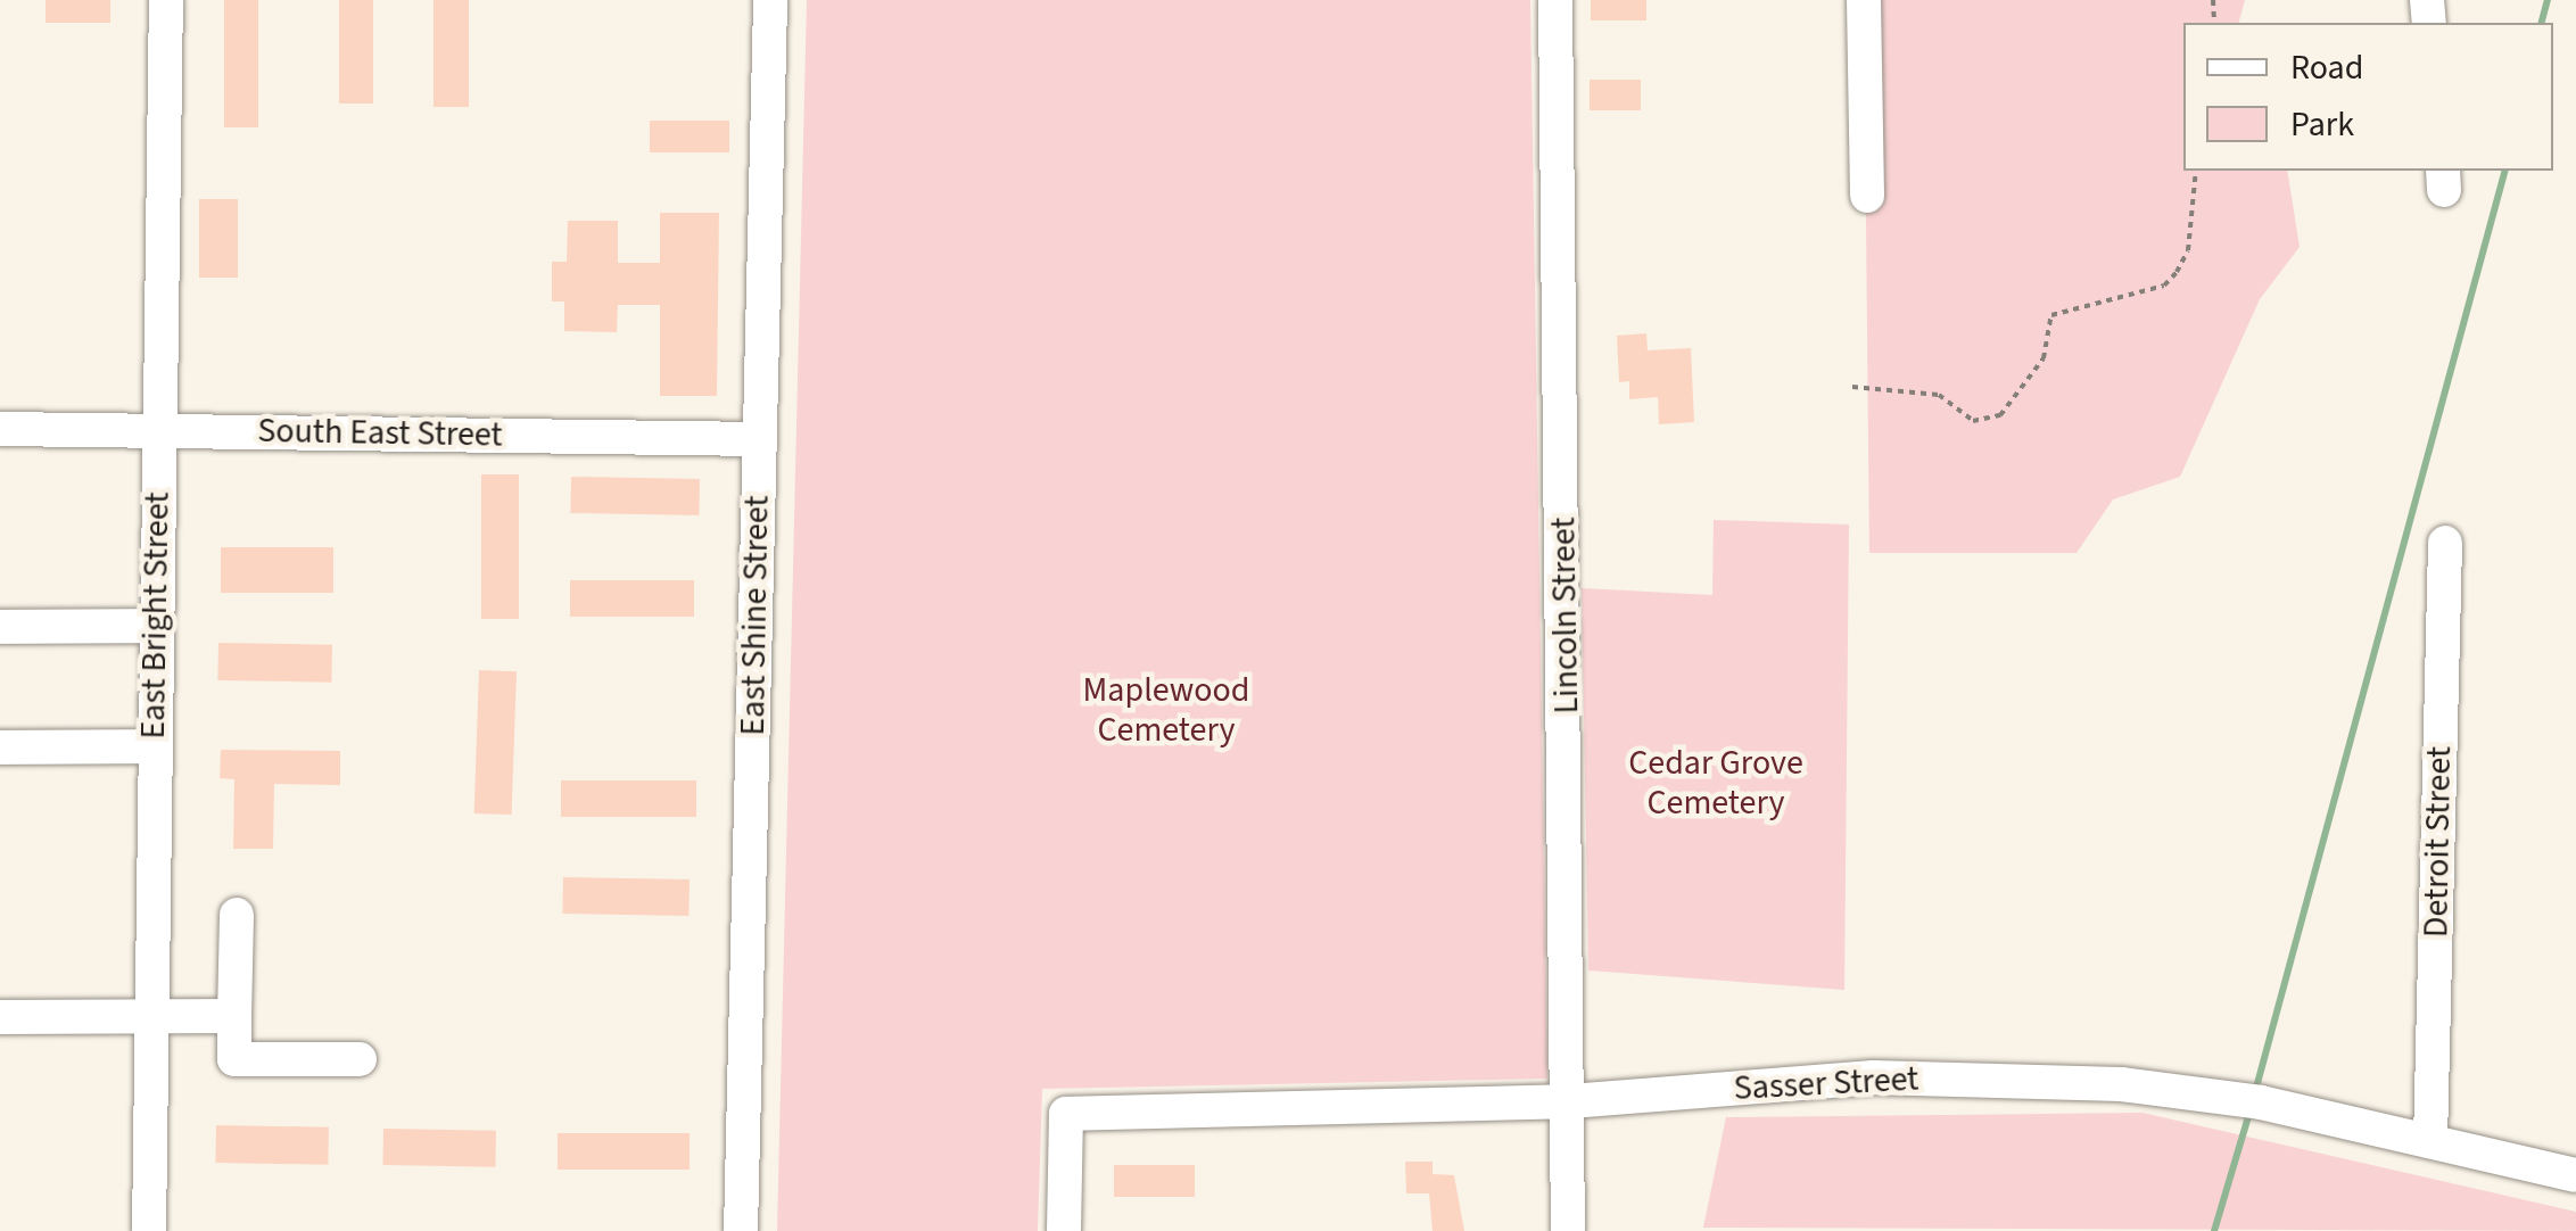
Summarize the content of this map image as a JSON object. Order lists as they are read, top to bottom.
{
  "streets": {
    "street": [
      "South East Street",
      "East Bright Street",
      "East Shine Street",
      "Lincoln Street",
      "Detroit Street",
      "Sasser Street"
    ]
  },
  "crossings": [
    ["South East Street", "East Bright Street"],
    ["South East Street", "East Shine Street"],
    ["Lincoln Street", "Sasser Street"],
    ["Detroit Street", "Sasser Street"]
  ],
  "parks": ["Maplewood Cemetery", "Cedar Grove Cemetery"],
  "legend": ["Road", "Park"]
}
